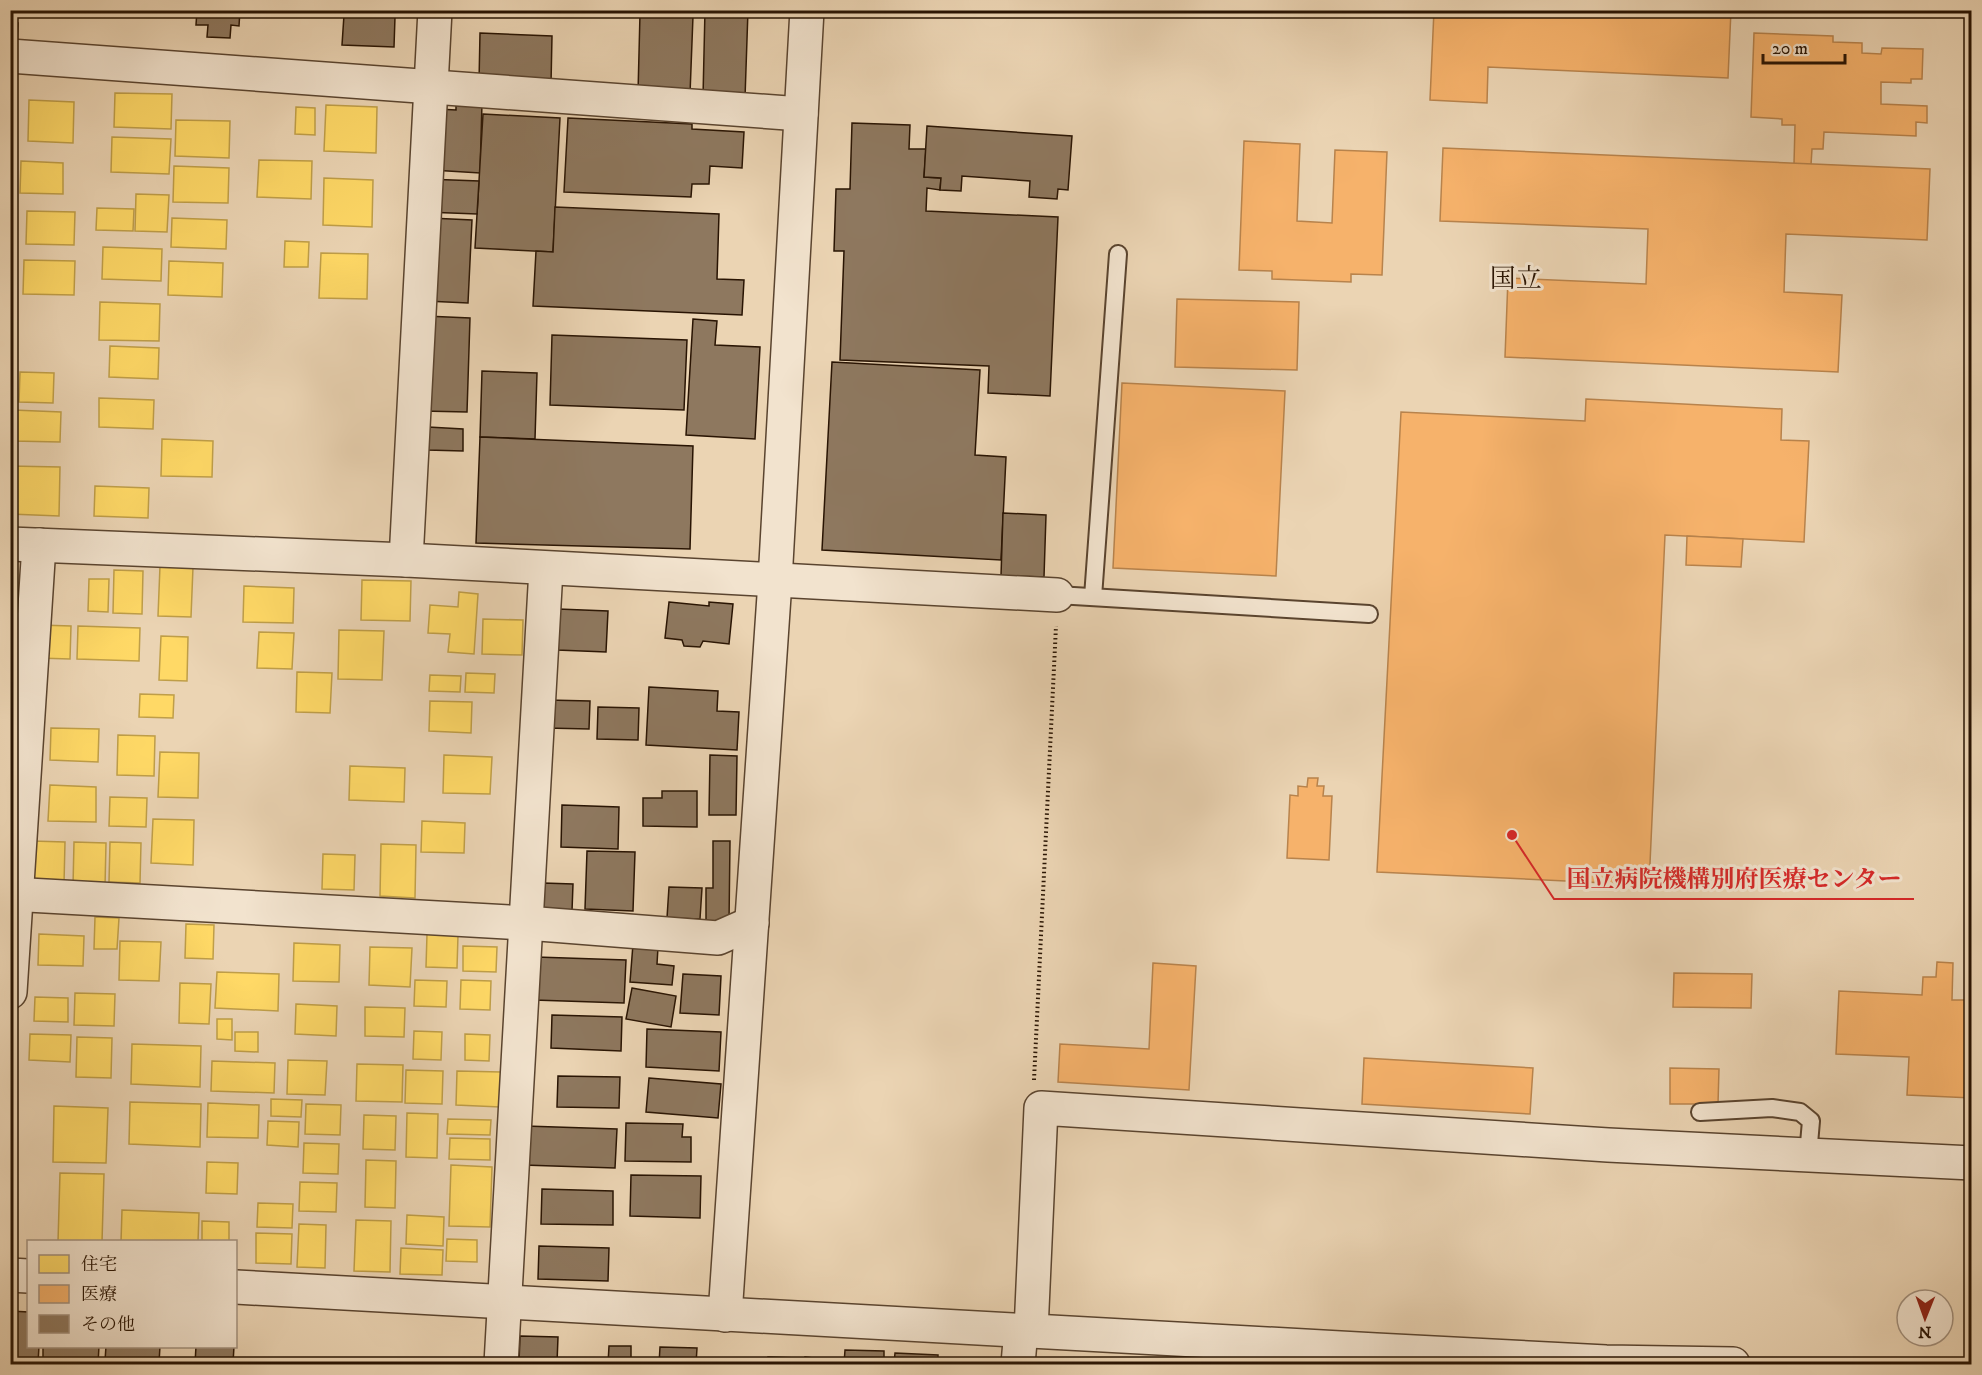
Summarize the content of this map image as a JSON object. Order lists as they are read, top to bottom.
{
  "districts": ["国立"],
  "places": ["国立病院機構別府医療センター"],
  "legend": ["住宅", "医療", "その他"],
  "scale_bar": "20 m",
  "north": "bottom"
}
